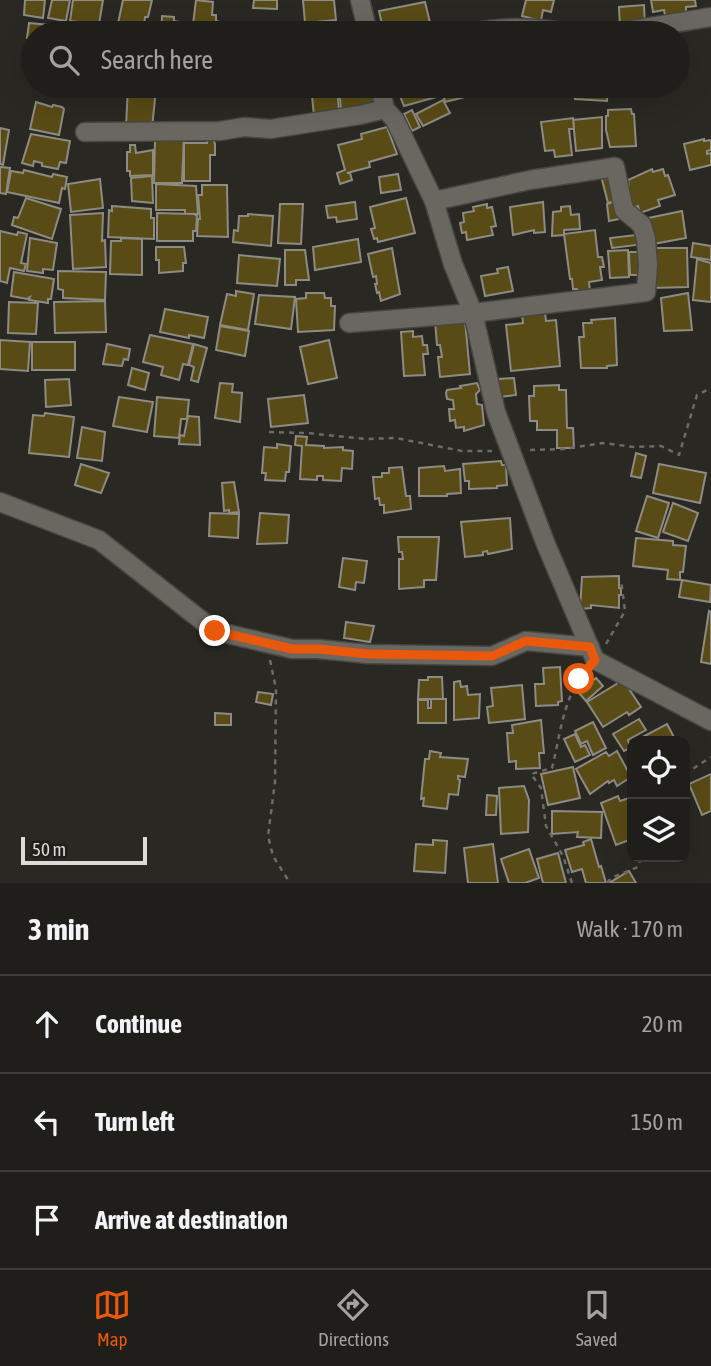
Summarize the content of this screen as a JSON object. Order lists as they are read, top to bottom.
{
  "scale_bar": "50 m",
  "page": {
    "search": "Search here",
    "scale": "50 m",
    "heading": ["3 min", "Walk · 170 m"],
    "list": [
      ["Continue", "20 m"],
      ["Turn left", "150 m"],
      "Arrive at destination"
    ],
    "nav": ["Map", "Directions", "Saved"]
  }
}
